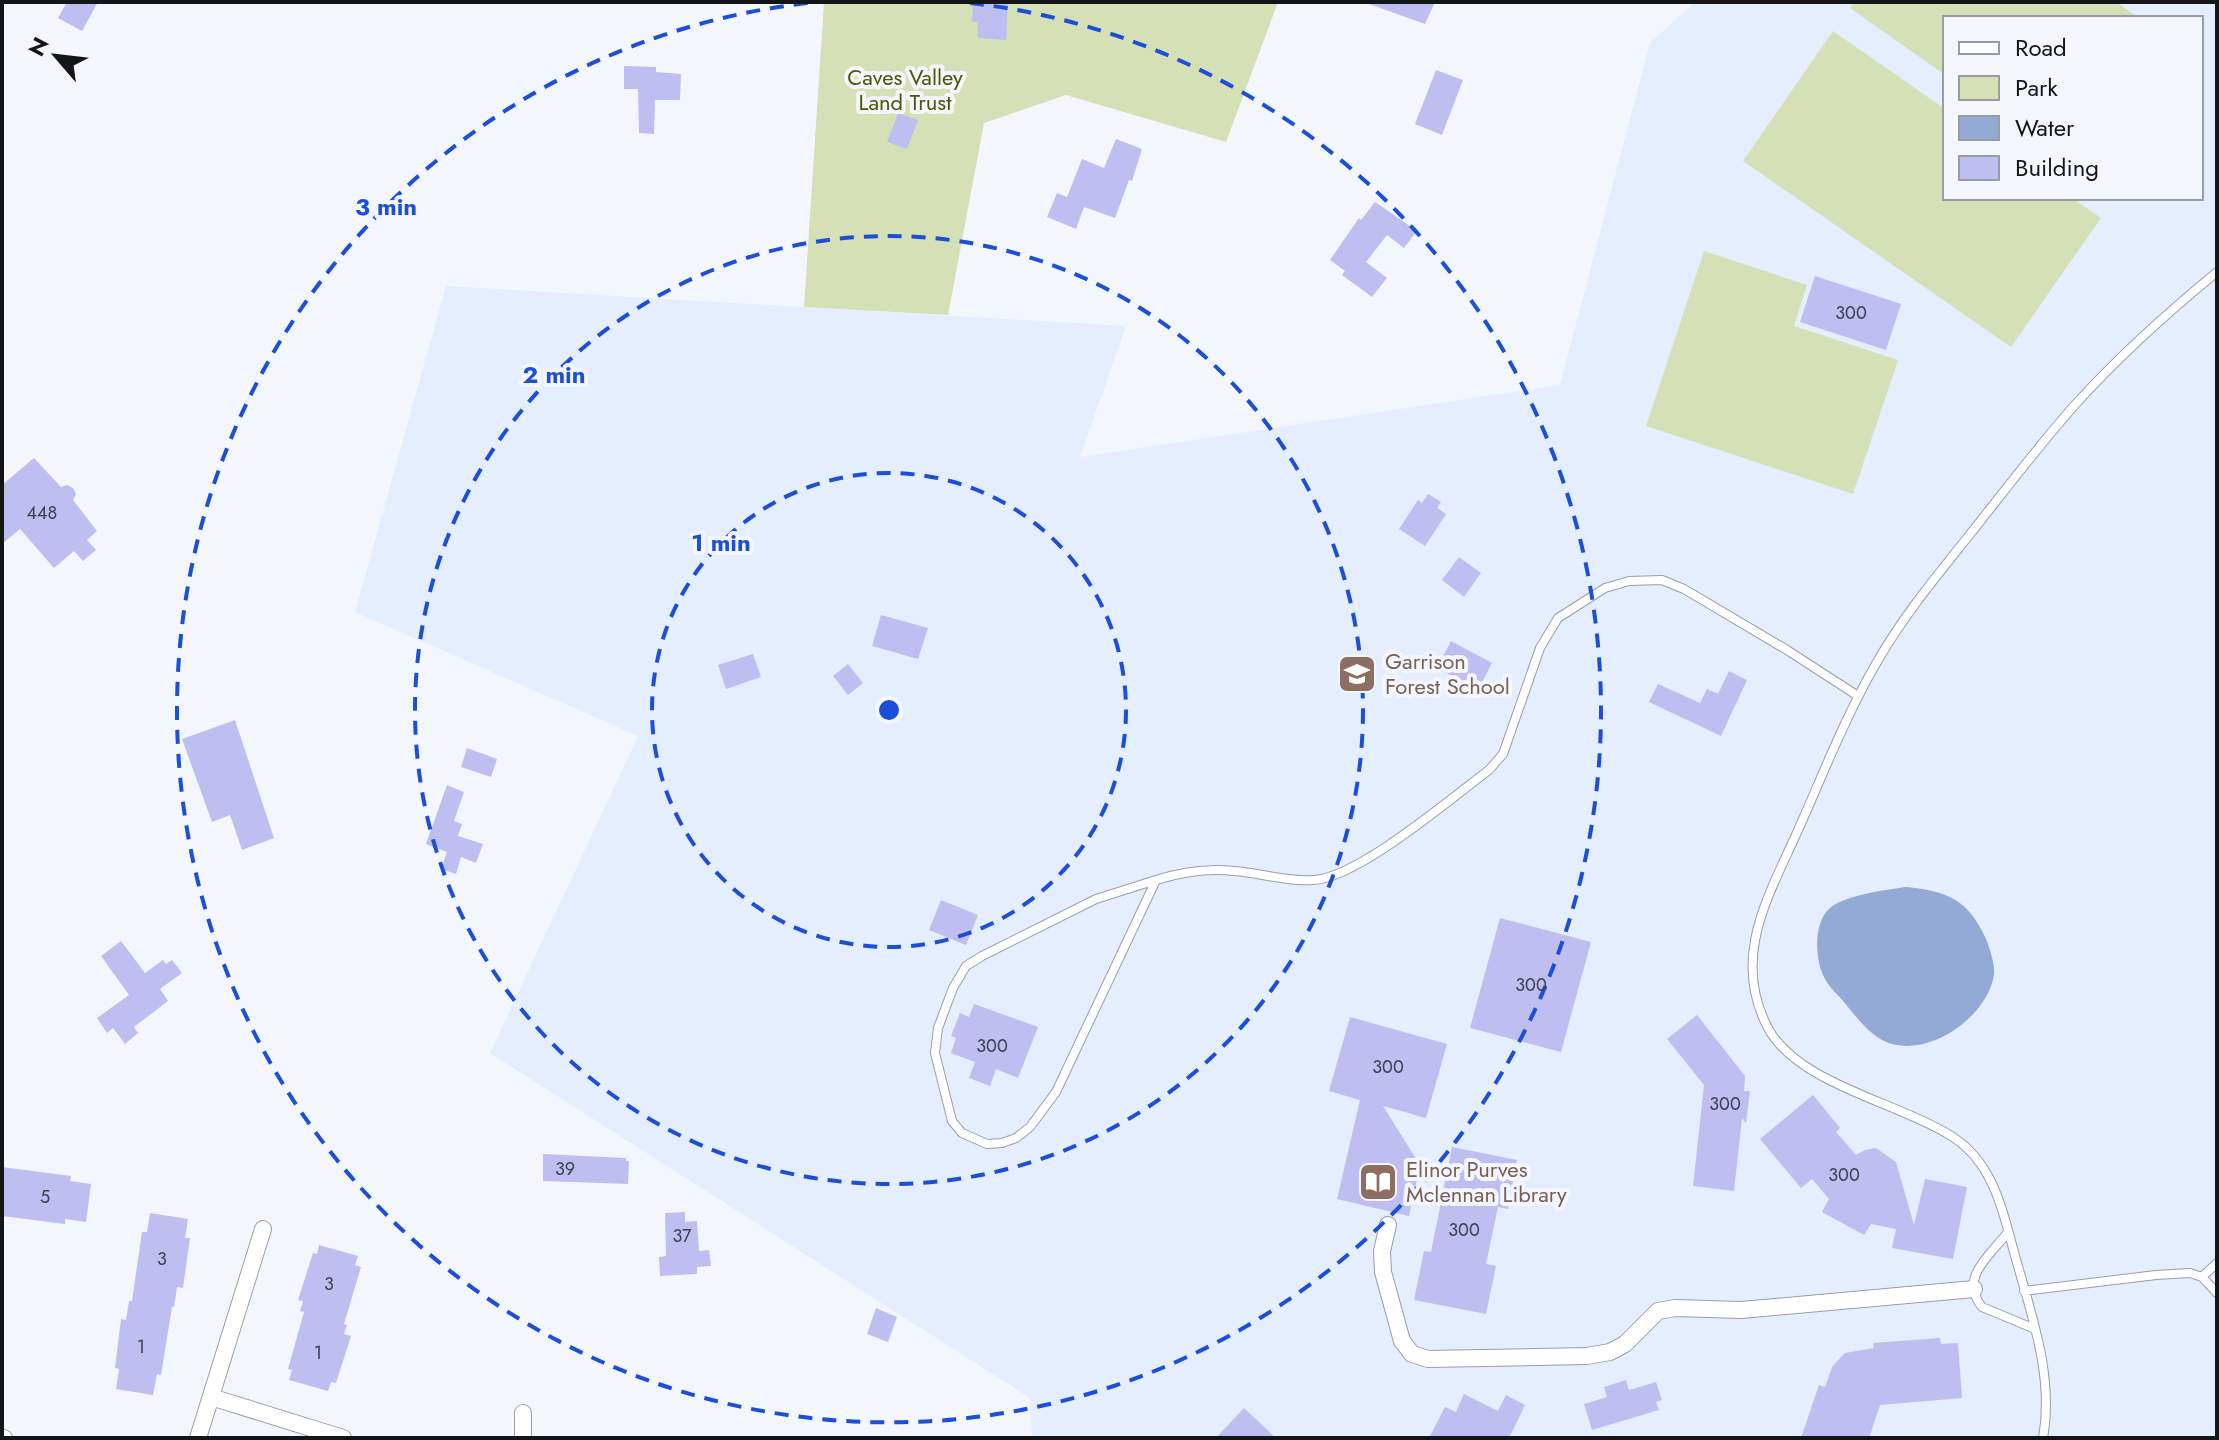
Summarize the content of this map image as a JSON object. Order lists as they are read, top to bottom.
{
  "parks": ["Caves Valley Land Trust"],
  "places": {
    "school or university": ["Garrison Forest School"],
    "library": ["Elinor Purves Mclennan Library"]
  },
  "house_numbers": [
    "300",
    "448",
    "300",
    "300",
    "300",
    "300",
    "39",
    "300",
    "5",
    "300",
    "37",
    "3",
    "3",
    "1",
    "1"
  ],
  "legend": [
    "Road",
    "Park",
    "Water",
    "Building"
  ],
  "north": "top left",
  "rings": ["3 min", "2 min", "1 min"]
}
